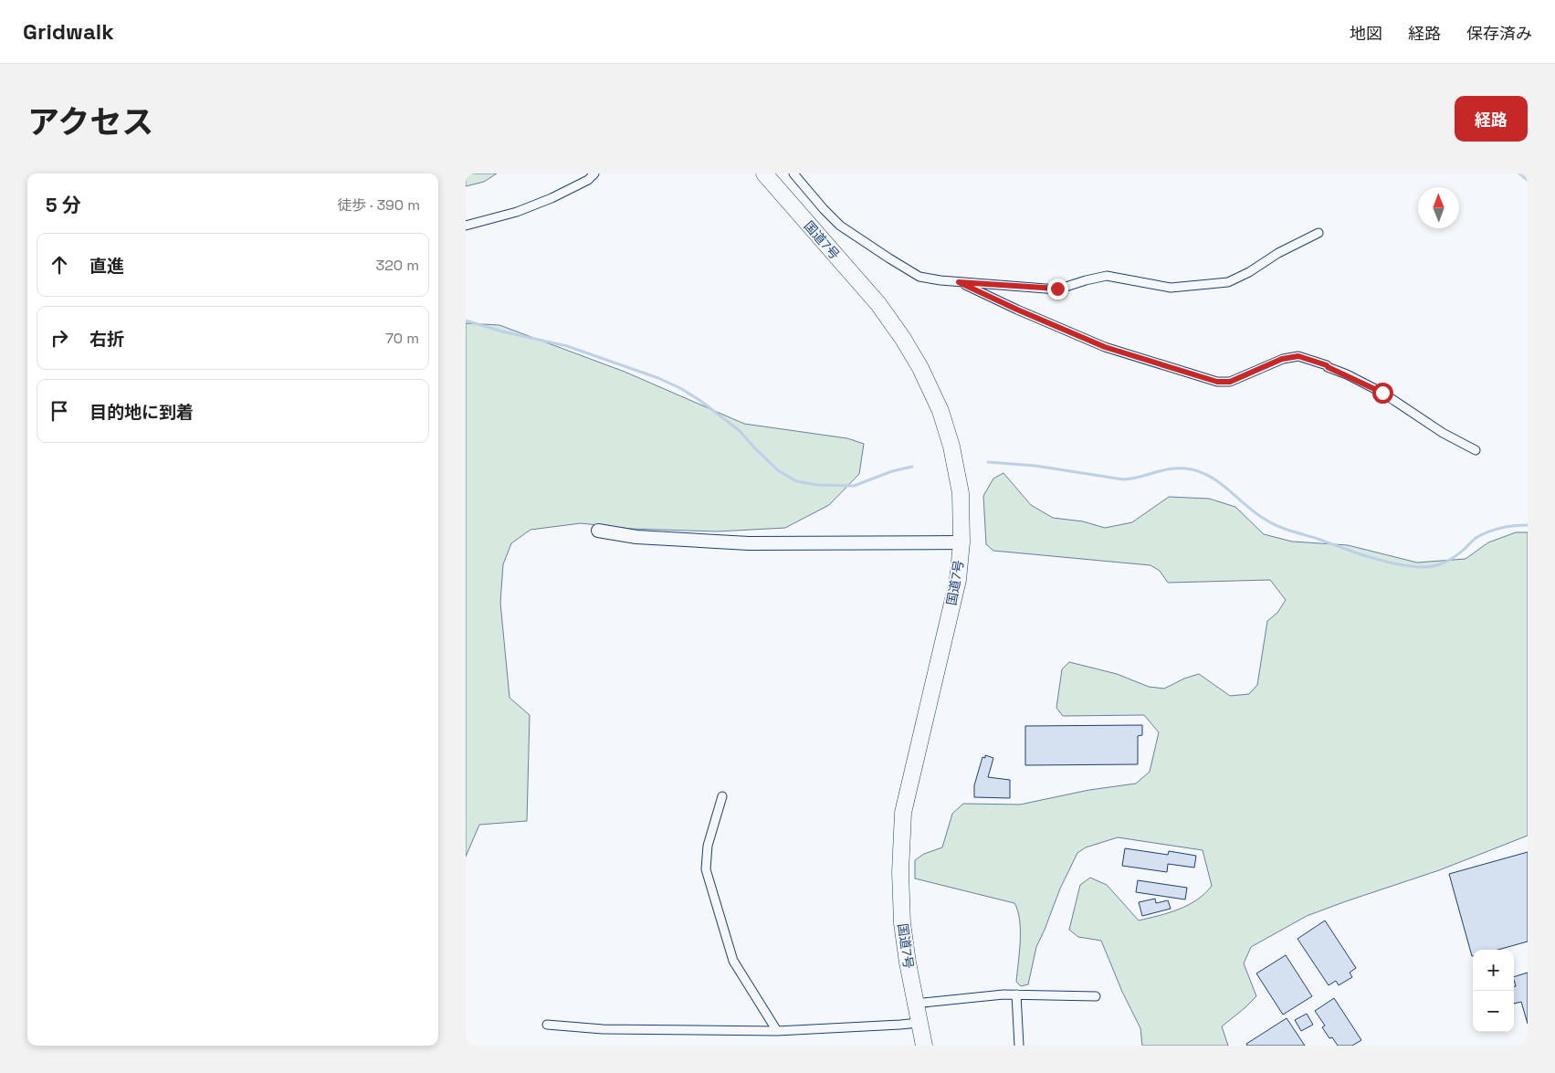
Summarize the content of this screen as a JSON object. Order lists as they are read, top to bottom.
{
  "streets": {
    "highway": ["国道7号"]
  },
  "north": "top",
  "page": {
    "header": "Gridwalk",
    "nav": ["地図", "経路", "保存済み"],
    "title": "アクセス",
    "buttons": "経路",
    "heading": ["5 分", "徒歩 · 390 m"],
    "list": [
      ["直進", "320 m"],
      ["右折", "70 m"],
      "目的地に到着"
    ],
    "map_buttons": ["+", "−"]
  }
}
